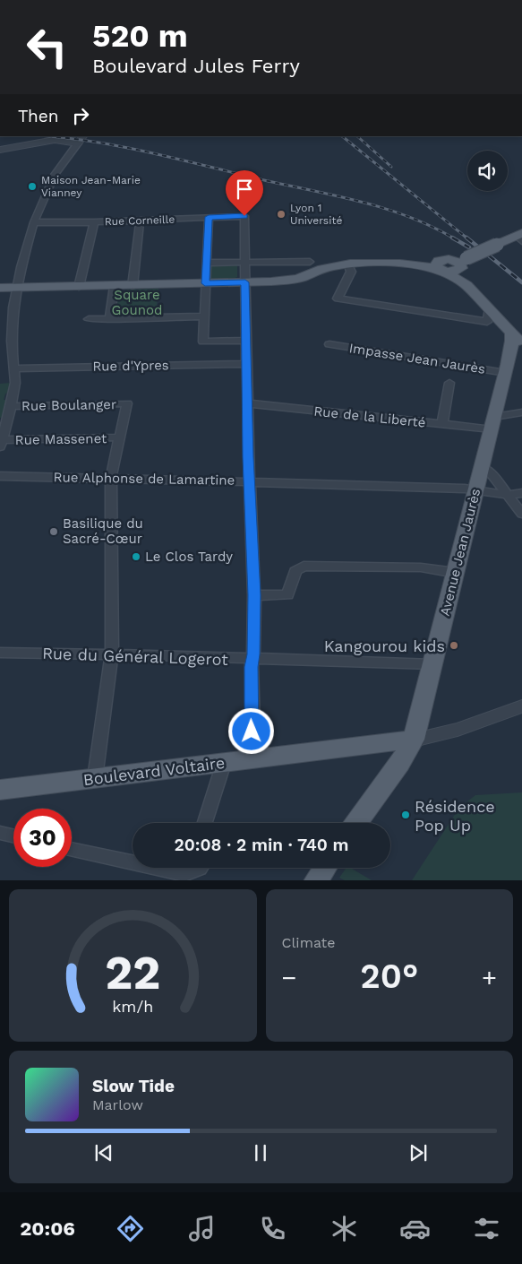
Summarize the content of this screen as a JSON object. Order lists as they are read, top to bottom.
{
  "streets": {
    "main road": ["Avenue Jean Jaurès", "Boulevard Voltaire"],
    "street": [
      "Rue Corneille",
      "Impasse Jean Jaurès",
      "Rue d'Ypres",
      "Rue Boulanger",
      "Rue de la Liberté",
      "Rue Massenet",
      "Rue Alphonse de Lamartine",
      "Rue du Général Logerot"
    ]
  },
  "crossings": [
    ["Impasse Jean Jaurès", "Avenue Jean Jaurès"],
    ["Rue Boulanger", "Rue Massenet"],
    ["Rue de la Liberté", "Avenue Jean Jaurès"],
    ["Rue Alphonse de Lamartine", "Avenue Jean Jaurès"],
    ["Avenue Jean Jaurès", "Rue du Général Logerot"],
    ["Avenue Jean Jaurès", "Boulevard Voltaire"]
  ],
  "parks": ["Square Gounod"],
  "places": [
    "Maison Jean-Marie Vianney",
    "Lyon 1 Université",
    "Basilique du Sacré-Cœur",
    "Le Clos Tardy",
    "Kangourou kids",
    "Résidence Pop Up"
  ],
  "page": {
    "turn": ["520 m", "Boulevard Jules Ferry"],
    "then": "Then",
    "limit": "30",
    "trip": "20:08 · 2 min · 740 m",
    "tile": "Climate",
    "heat": ["−", "20°", "+"],
    "song": ["Slow Tide", "Marlow"],
    "tabs": "20:06",
    "gauge": ["22", "km/h"]
  }
}
